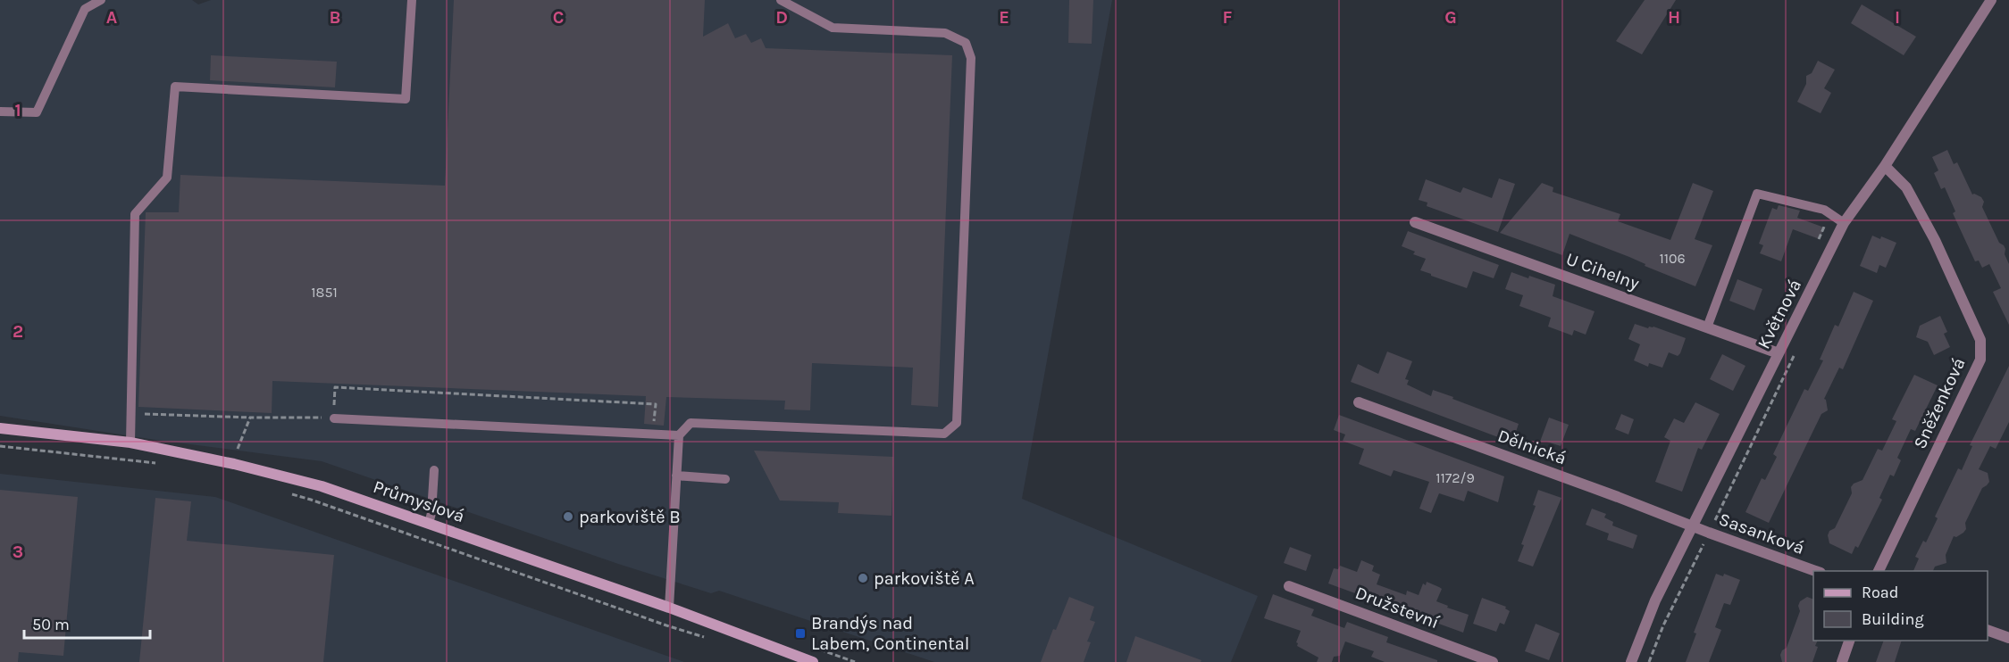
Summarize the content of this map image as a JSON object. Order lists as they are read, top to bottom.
{
  "streets": {
    "main road": ["Průmyslová"],
    "street": [
      "U Cihelny",
      "Květnová",
      "Sněženková",
      "Dělnická",
      "Sasanková",
      "Družstevní"
    ]
  },
  "crossings": [
    ["U Cihelny", "Květnová"],
    ["Květnová", "Sněženková"],
    ["Květnová", "Dělnická"],
    ["Květnová", "Sasanková"],
    ["Dělnická", "Sasanková"]
  ],
  "places": {
    "other": ["parkoviště B", "parkoviště A"],
    "transit": ["Brandýs nad Labem, Continental"]
  },
  "house_numbers": ["1106", "1851", "1172/9"],
  "legend": ["Road", "Building"],
  "scale_bar": "50 m",
  "grid": {
    "columns": [
      "A",
      "B",
      "C",
      "D",
      "E",
      "F",
      "G",
      "H",
      "I"
    ],
    "rows": ["1", "2", "3"]
  }
}
